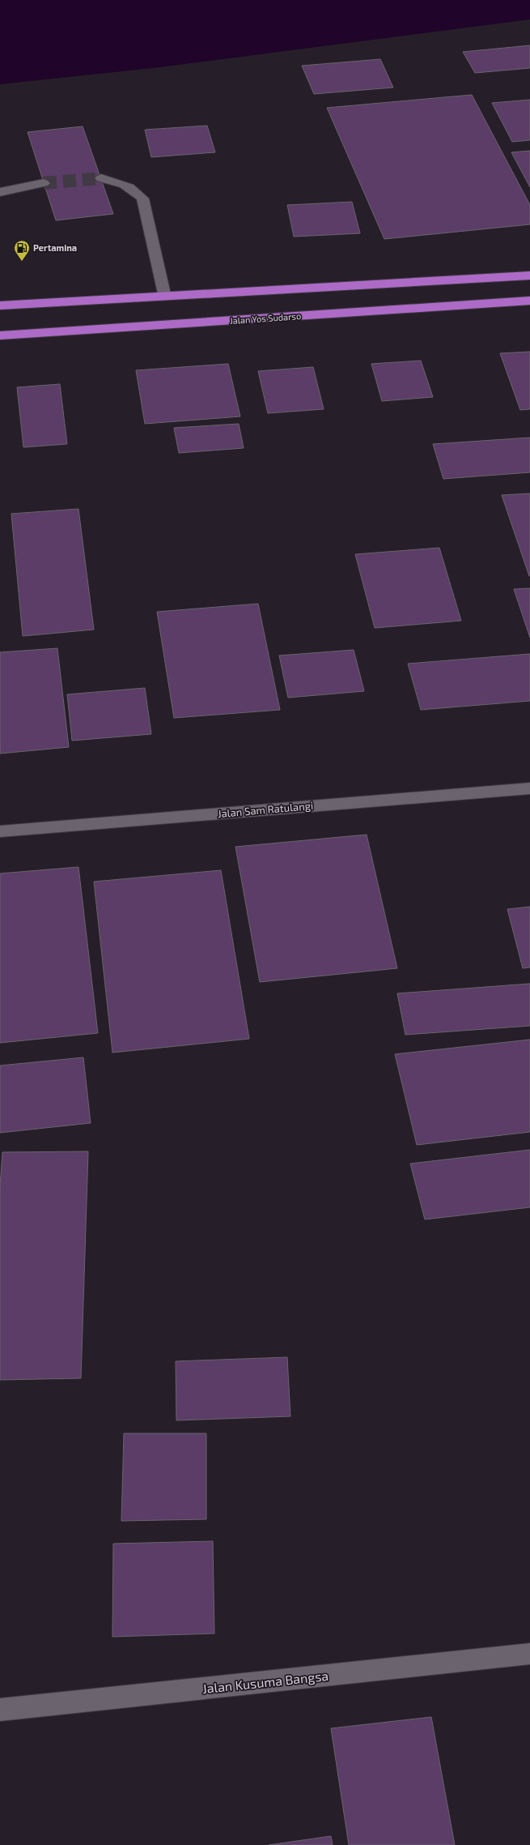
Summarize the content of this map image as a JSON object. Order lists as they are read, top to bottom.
{
  "streets": {
    "highway": ["Jalan Yos Sudarso"],
    "street": ["Jalan Sam Ratulangi", "Jalan Kusuma Bangsa"]
  },
  "places": {
    "fuel station": ["Pertamina"]
  }
}
